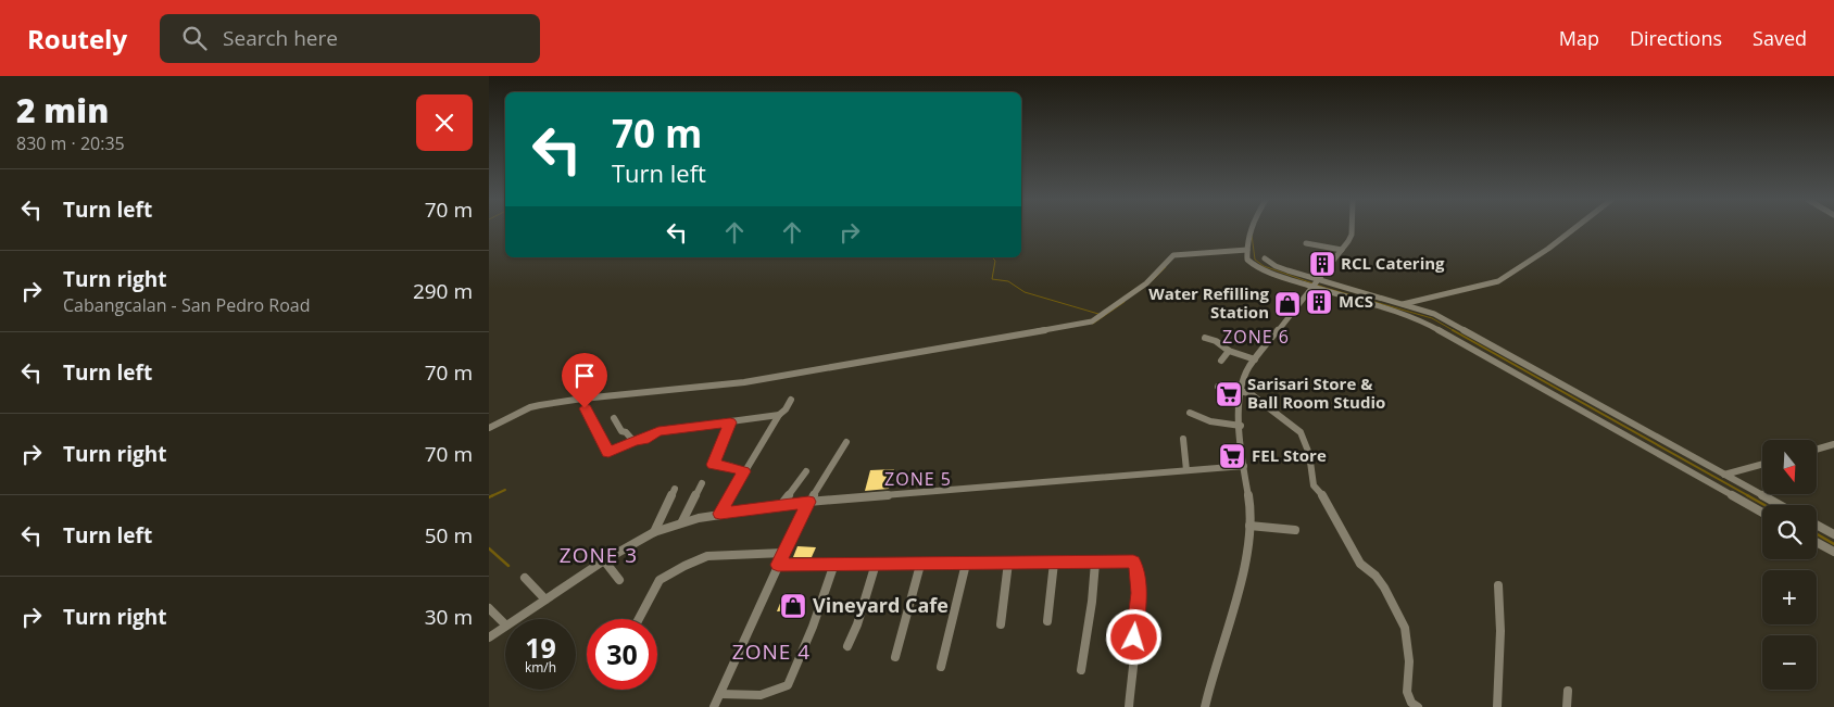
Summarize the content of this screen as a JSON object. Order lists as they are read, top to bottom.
{
  "districts": [
    "ZONE 6",
    "ZONE 5",
    "ZONE 3",
    "ZONE 4"
  ],
  "places": {
    "building": ["RCL Catering", "MCS"],
    "shop": ["Water Refilling Station", "Vineyard Cafe"],
    "supermarket": ["Sarisari Store & Ball Room Studio", "FEL Store"]
  },
  "north": "bottom",
  "page": {
    "header": "Routely",
    "search": "Search here",
    "nav": ["Map", "Directions", "Saved"],
    "heading": ["2 min", "830 m · 20:35"],
    "turn": ["70 m", "Turn left"],
    "list": [
      {
        "name": "Turn left",
        "value": "70 m"
      },
      {
        "name": "Turn right",
        "note": "Cabangcalan - San Pedro Road",
        "value": "290 m"
      },
      {
        "name": "Turn left",
        "value": "70 m"
      },
      {
        "name": "Turn right",
        "value": "70 m"
      },
      {
        "name": "Turn left",
        "value": "50 m"
      },
      {
        "name": "Turn right",
        "value": "30 m"
      }
    ],
    "map_buttons": ["+", "−"],
    "speed": "19 km/h",
    "limit": "30"
  }
}
